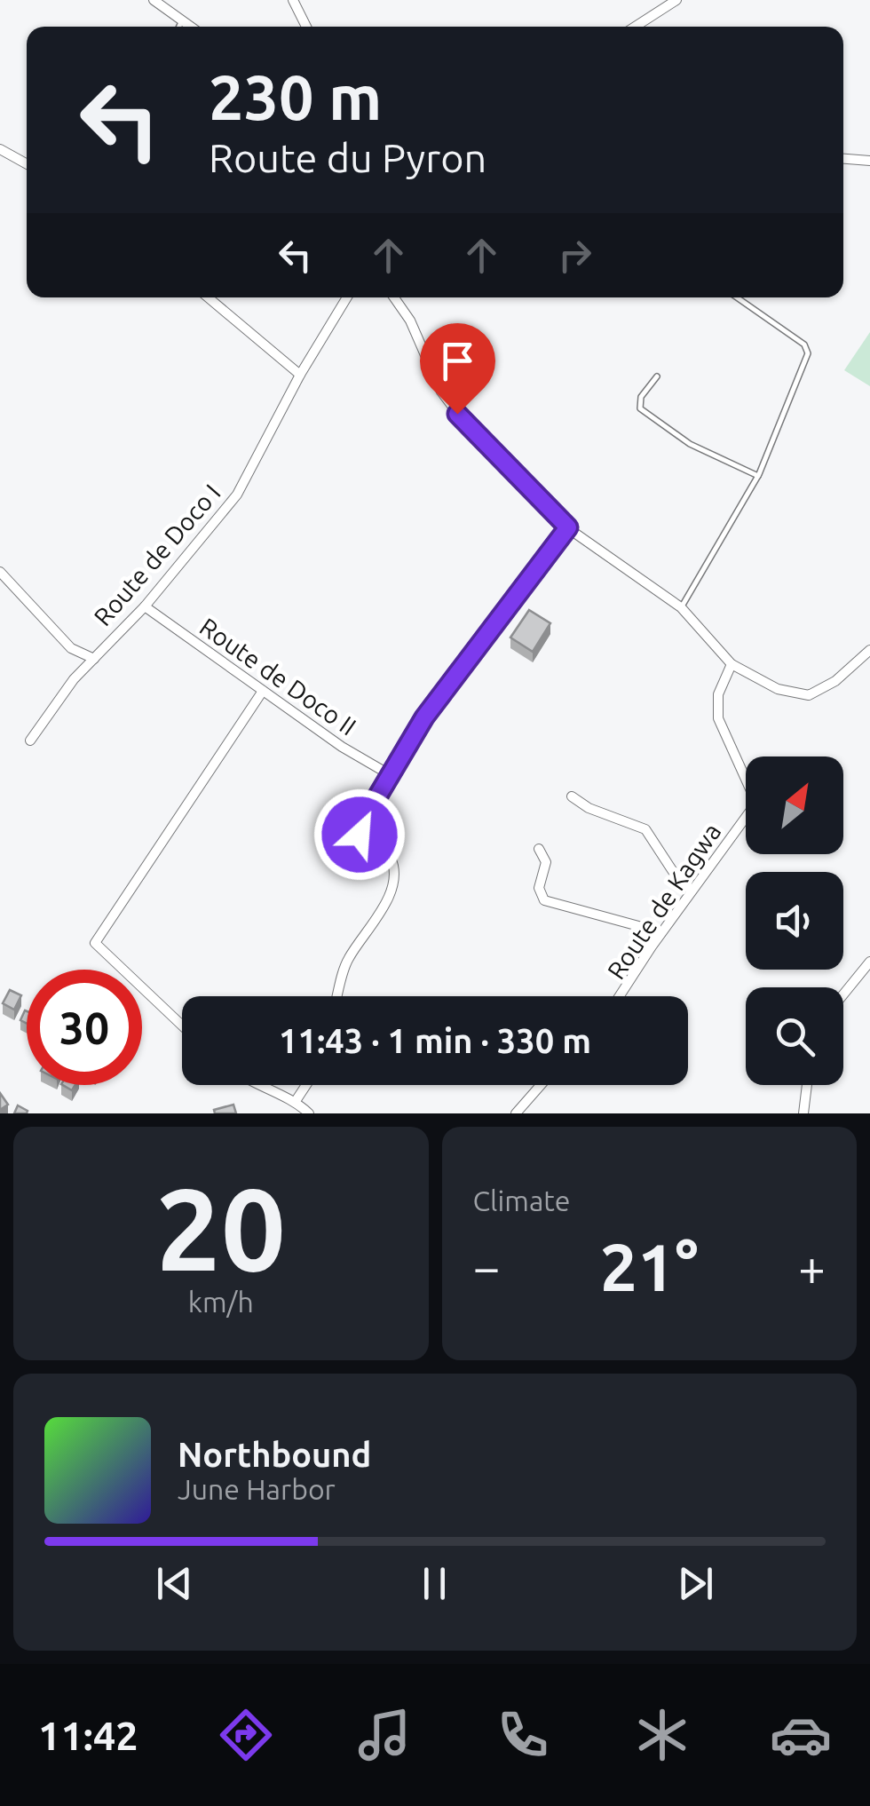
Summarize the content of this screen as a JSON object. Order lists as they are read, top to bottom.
{
  "streets": {
    "street": ["Route de Doco I", "Route de Doco II", "Route de Kagwa"]
  },
  "crossings": [
    ["Route de Doco I", "Route de Doco II"]
  ],
  "north": "top right",
  "page": {
    "turn": ["230 m", "Route du Pyron"],
    "limit": "30",
    "trip": "11:43 · 1 min · 330 m",
    "tile": [
      ["20", "km/h"],
      "Climate"
    ],
    "heat": ["−", "21°", "+"],
    "song": ["Northbound", "June Harbor"],
    "tabs": "11:42"
  }
}
